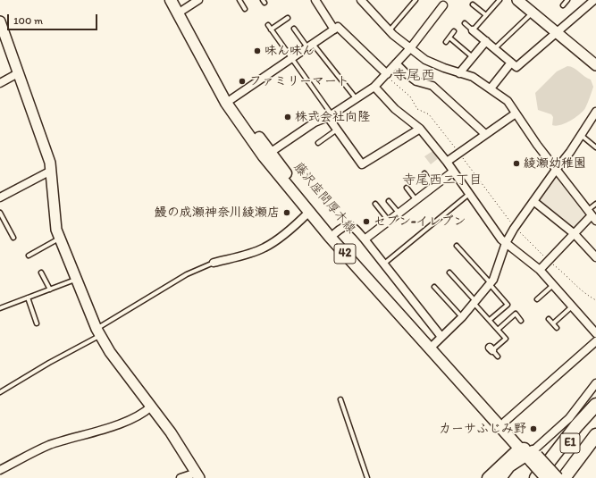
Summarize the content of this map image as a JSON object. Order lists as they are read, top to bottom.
{
  "streets": {
    "highway": ["E1"],
    "main road": ["藤沢座間厚木線", "42"]
  },
  "crossings": [
    ["藤沢座間厚木線", "42"],
    ["42", "E1"]
  ],
  "districts": ["寺尾西", "寺尾西二丁目"],
  "places": [
    "味ん味ん",
    "ファミリーマート",
    "株式会社向隆",
    "綾瀬幼稚園",
    "鰻の成瀬神奈川綾瀬店",
    "セブン-イレブン",
    "カーサふじみ野"
  ],
  "scale_bar": "100 m"
}
